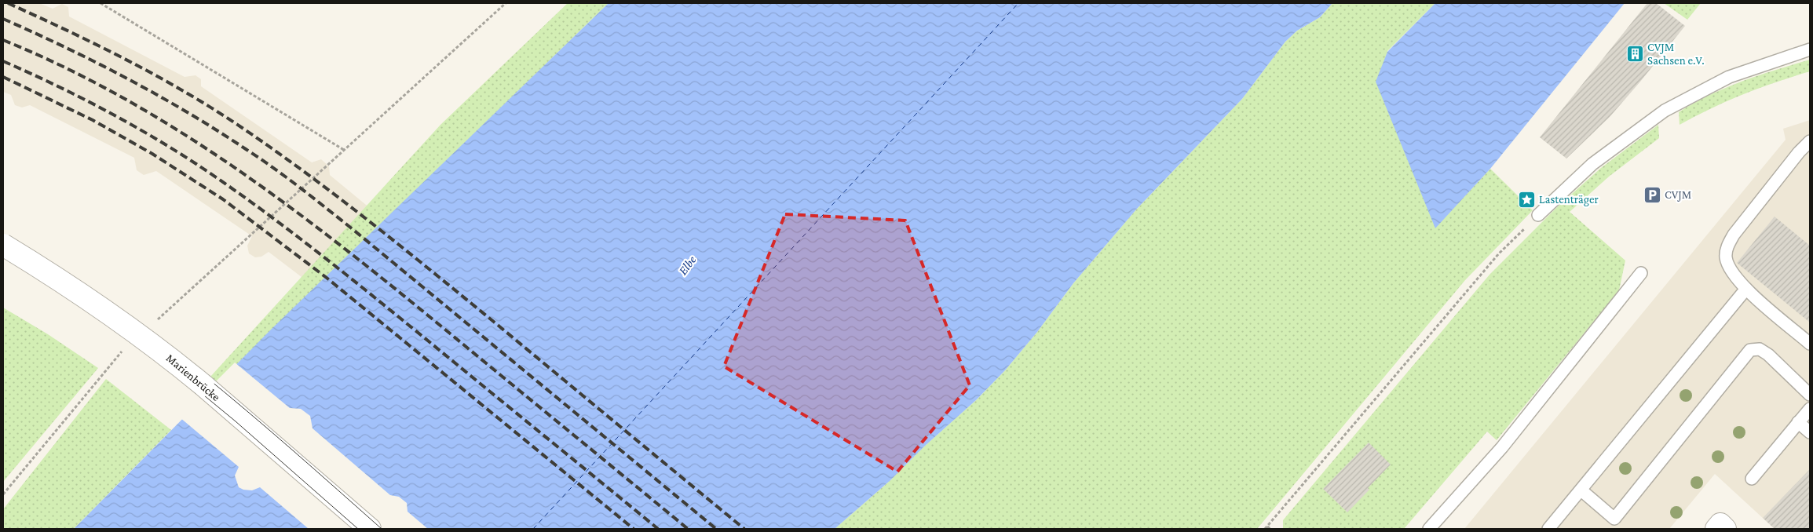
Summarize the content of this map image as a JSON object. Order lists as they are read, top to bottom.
{
  "streets": {
    "main road": ["Marienbrücke"]
  },
  "water": ["Elbe"],
  "places": {
    "building": ["CVJM Sachsen e.V."],
    "parking": ["CVJM"],
    "place": ["Lastenträger"]
  }
}
